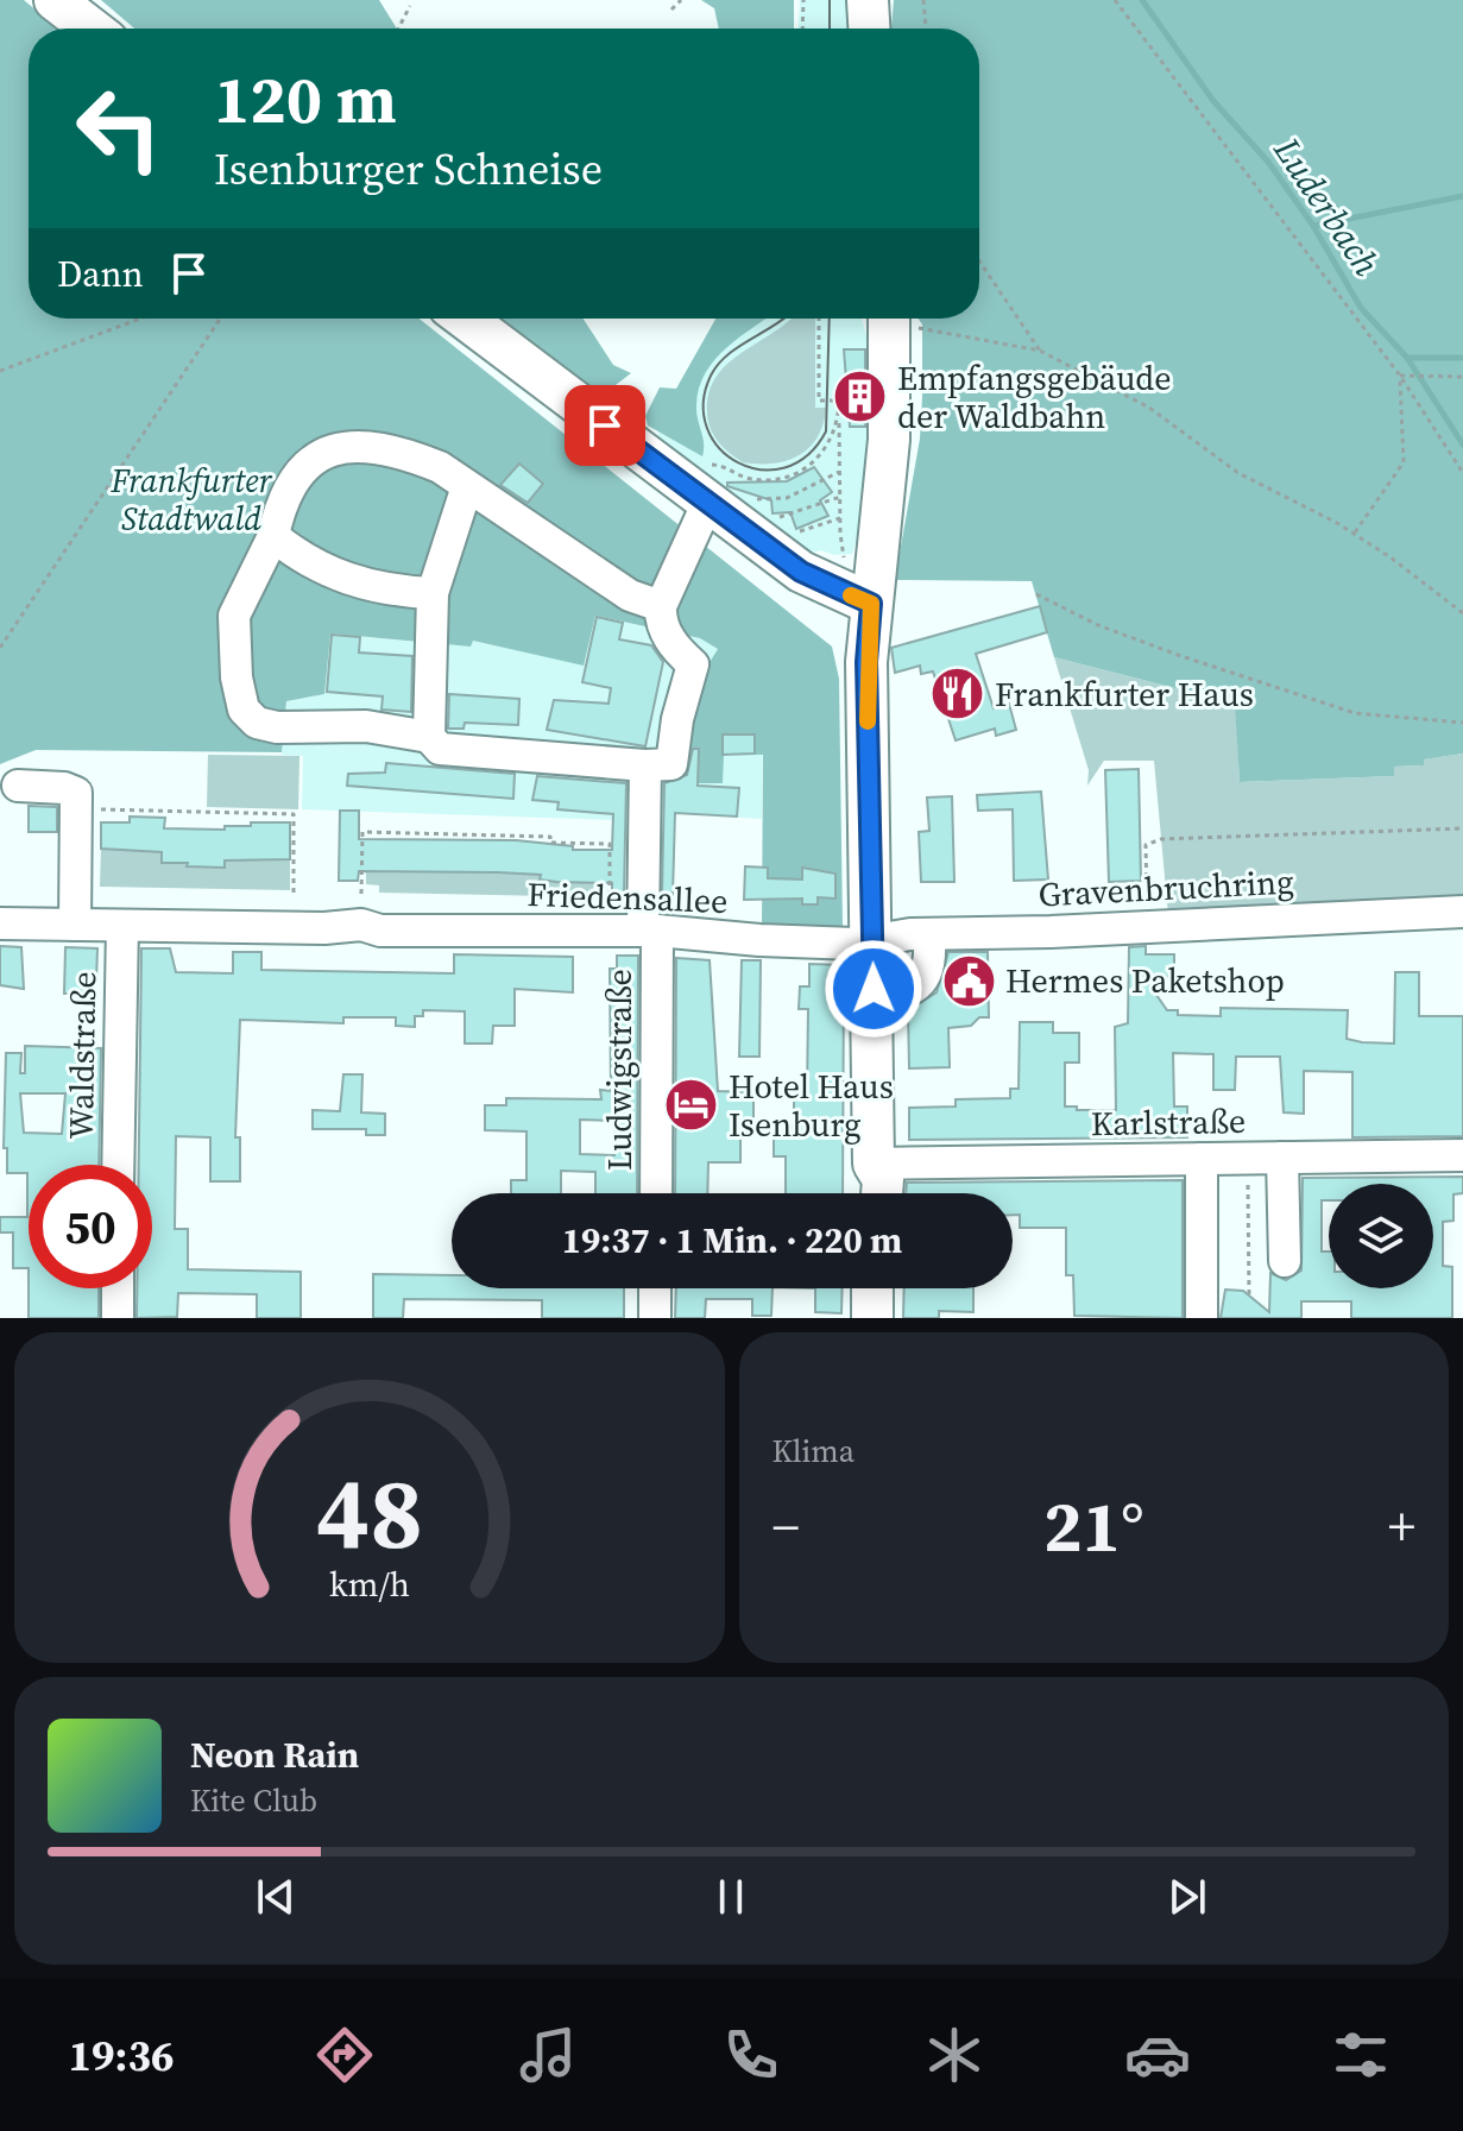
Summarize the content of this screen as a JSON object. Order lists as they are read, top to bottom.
{
  "streets": {
    "street": [
      "Gravenbruchring",
      "Friedensallee",
      "Waldstraße",
      "Ludwigstraße",
      "Karlstraße"
    ]
  },
  "crossings": [
    ["Gravenbruchring", "Friedensallee"],
    ["Friedensallee", "Waldstraße"],
    ["Friedensallee", "Ludwigstraße"]
  ],
  "water": ["Luderbach"],
  "parks": ["Frankfurter Stadtwald"],
  "places": {
    "building": ["Empfangsgebäude der Waldbahn"],
    "restaurant": ["Frankfurter Haus"],
    "public building": ["Hermes Paketshop"],
    "hotel": ["Hotel Haus Isenburg"]
  },
  "page": {
    "turn": ["120 m", "Isenburger Schneise"],
    "then": "Dann",
    "limit": "50",
    "trip": "19:37 · 1 Min. · 220 m",
    "tile": "Klima",
    "heat": ["−", "21°", "+"],
    "song": ["Neon Rain", "Kite Club"],
    "tabs": "19:36",
    "gauge": ["48", "km/h"]
  }
}
